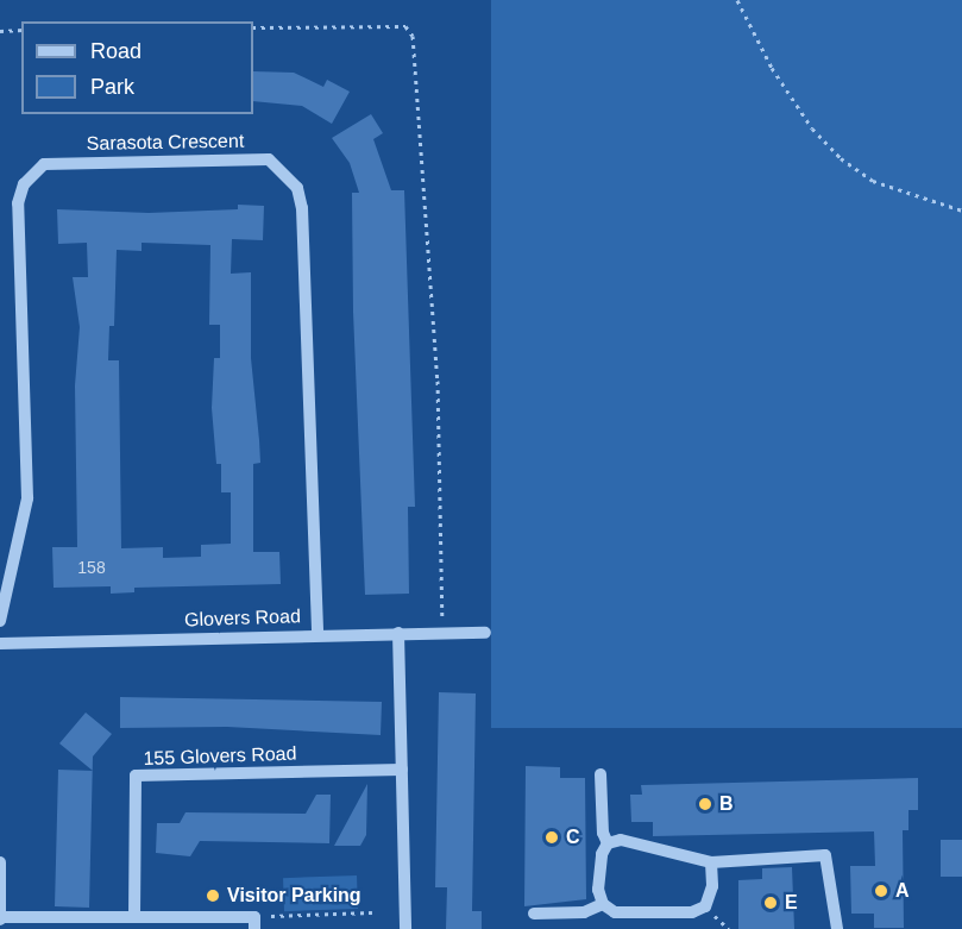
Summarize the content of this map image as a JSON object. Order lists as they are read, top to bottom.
{
  "streets": {
    "street": ["Sarasota Crescent", "Glovers Road", "155 Glovers Road"]
  },
  "crossings": [
    ["Sarasota Crescent", "Glovers Road"]
  ],
  "places": [
    "B",
    "C",
    "A",
    "Visitor Parking",
    "E"
  ],
  "house_numbers": ["158"],
  "legend": ["Road", "Park"]
}
